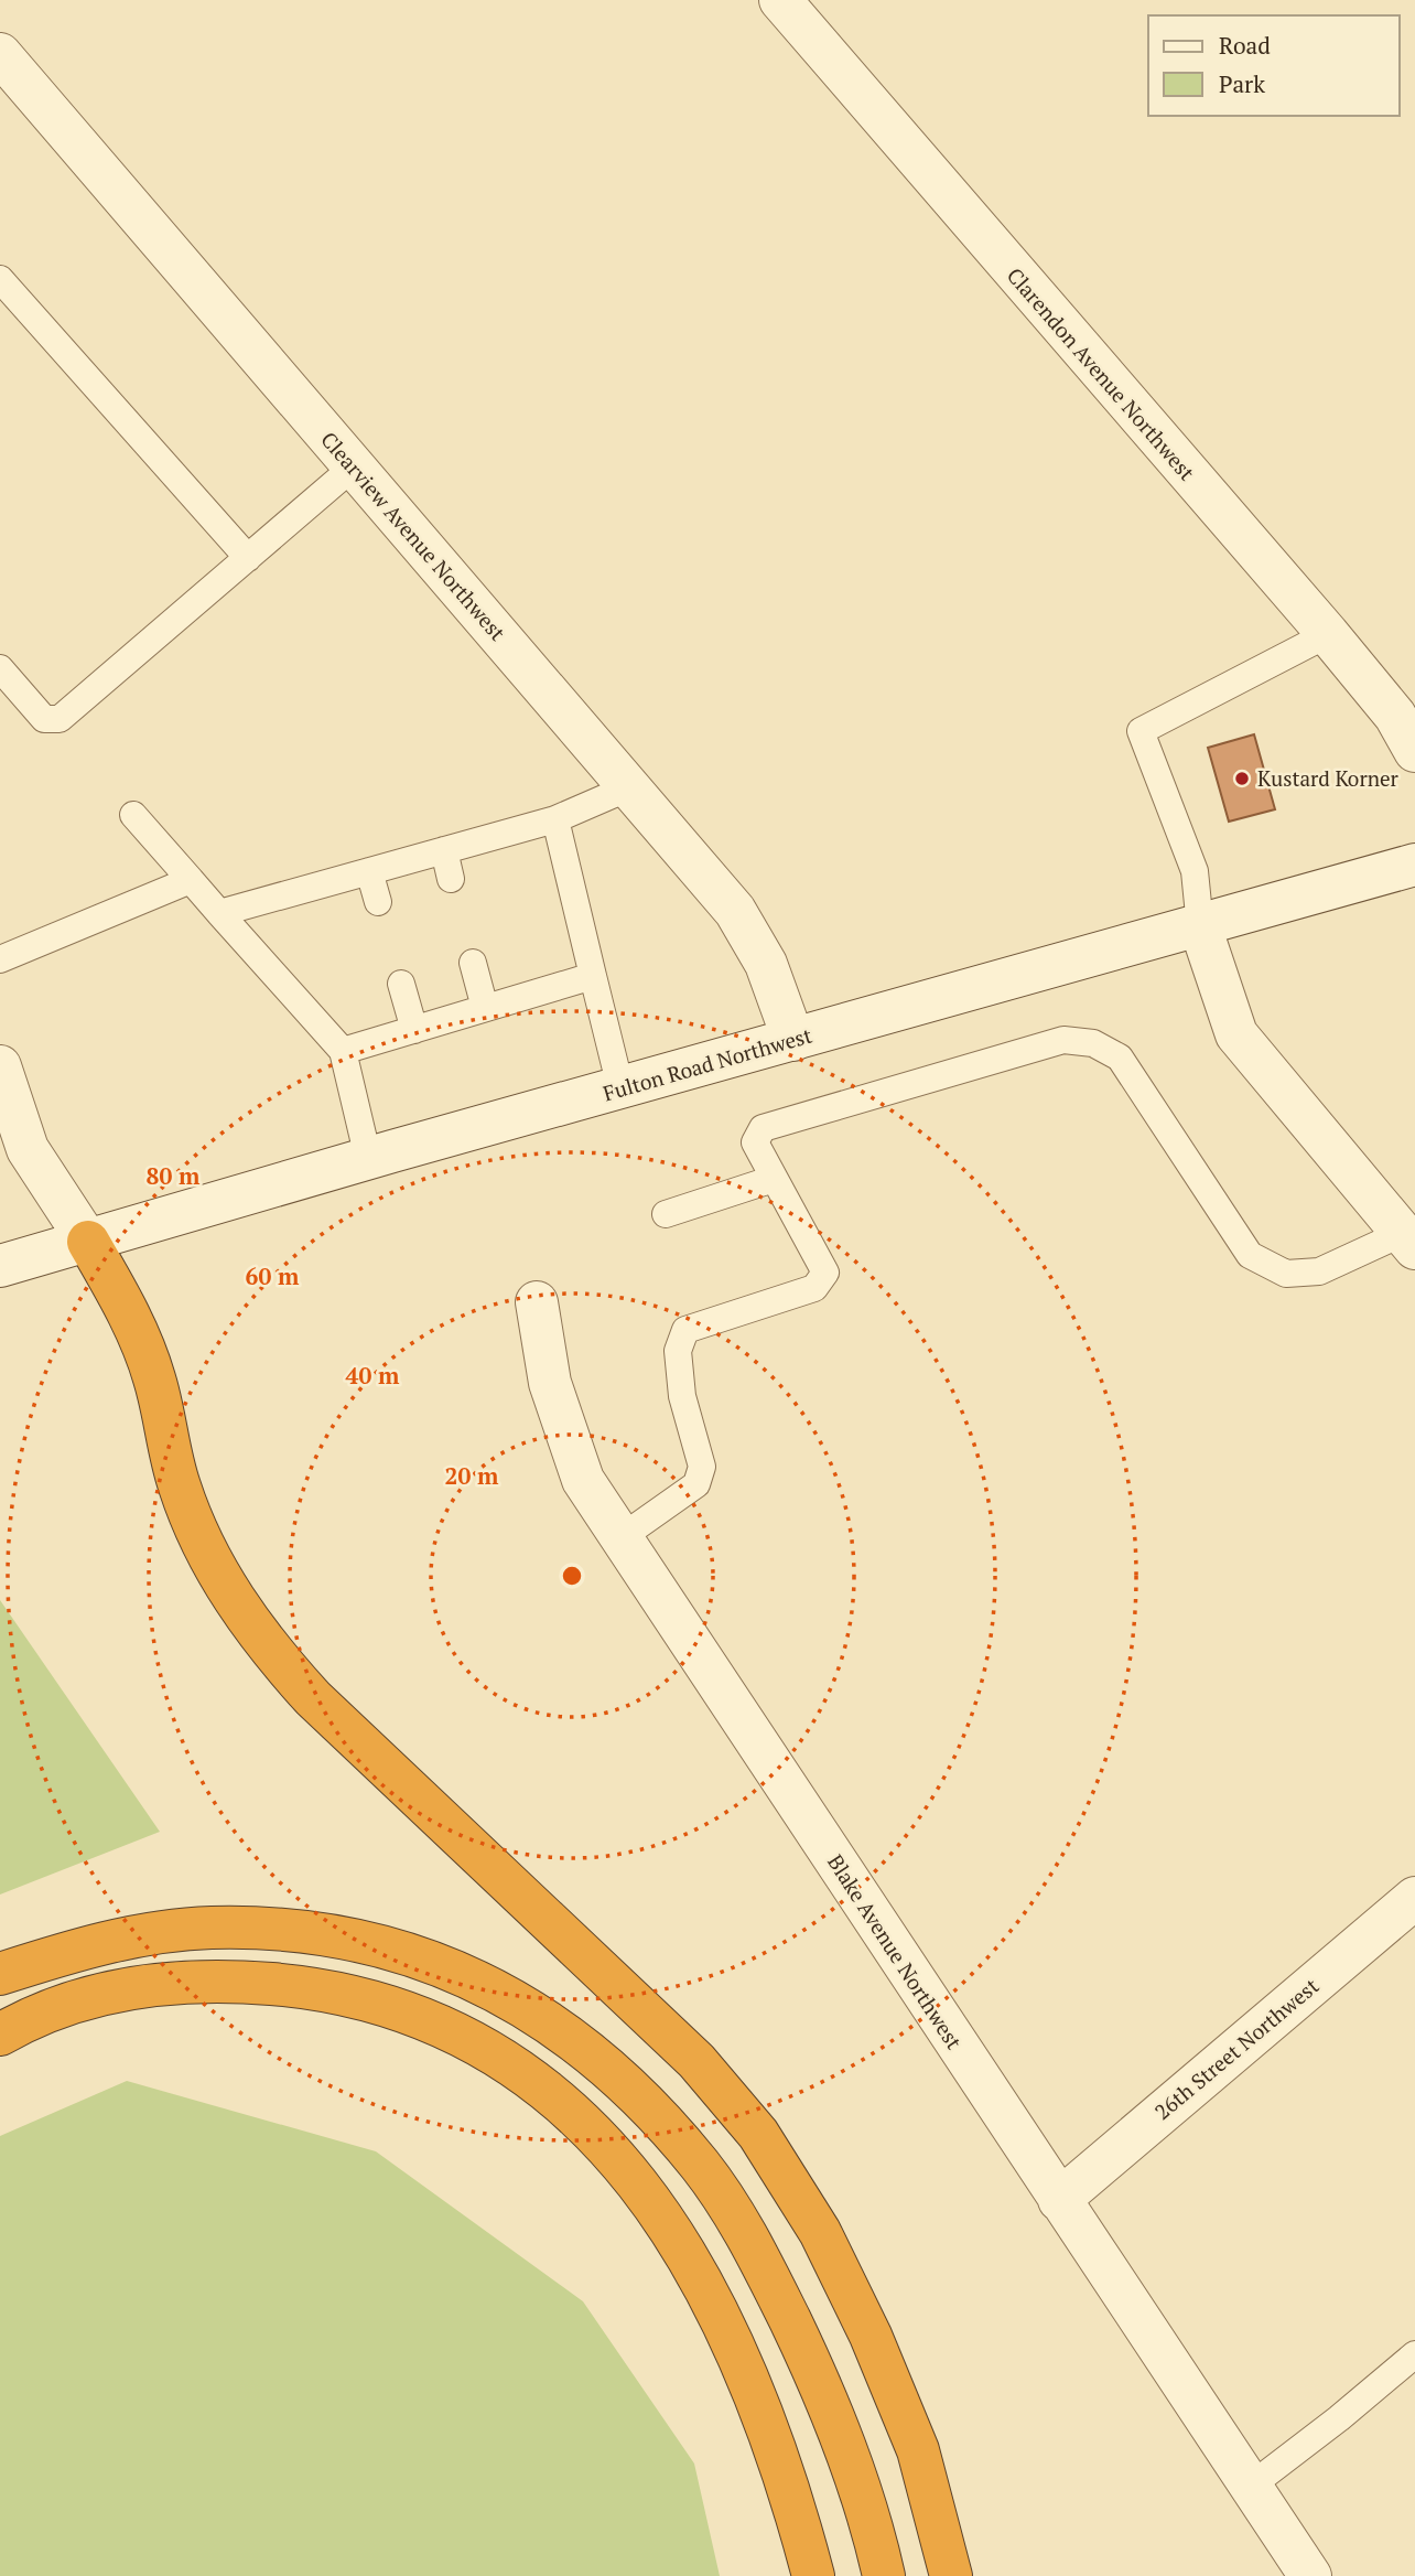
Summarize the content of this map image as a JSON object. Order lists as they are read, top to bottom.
{
  "streets": {
    "street": [
      "Clarendon Avenue Northwest",
      "Clearview Avenue Northwest",
      "Fulton Road Northwest",
      "Blake Avenue Northwest",
      "26th Street Northwest"
    ]
  },
  "crossings": [
    ["Clearview Avenue Northwest", "Fulton Road Northwest"],
    ["Blake Avenue Northwest", "26th Street Northwest"]
  ],
  "places": ["Kustard Korner"],
  "legend": ["Road", "Park"],
  "rings": [
    "80 m",
    "60 m",
    "40 m",
    "20 m"
  ]
}
